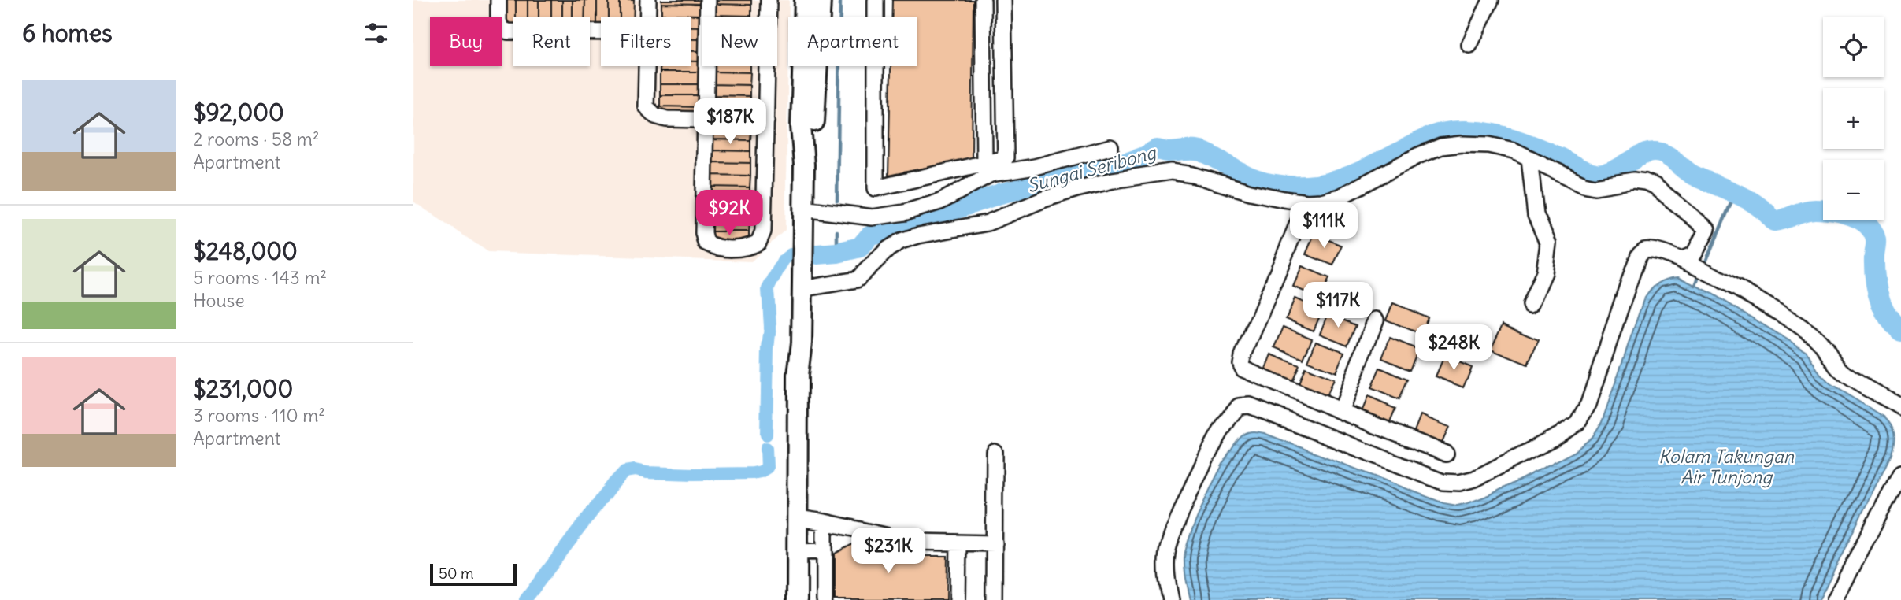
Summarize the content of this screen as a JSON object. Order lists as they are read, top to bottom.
{
  "water": ["Sungai Seribong", "Kolam Takungan Air Tunjong"],
  "scale_bar": "50 m",
  "page": {
    "heading": "6 homes",
    "map_buttons": ["+", "−"],
    "chip": [
      "Buy",
      "Rent",
      "Filters",
      "New",
      "Apartment"
    ],
    "list": [
      {
        "name": "$92,000",
        "note": "2 rooms · 58 m² · Apartment"
      },
      {
        "name": "$248,000",
        "note": "5 rooms · 143 m² · House"
      },
      {
        "name": "$231,000",
        "note": "3 rooms · 110 m² · Apartment"
      }
    ],
    "price": [
      "$187K",
      "$92K",
      "$111K",
      "$117K",
      "$248K",
      "$231K"
    ],
    "scale": "50 m"
  }
}
